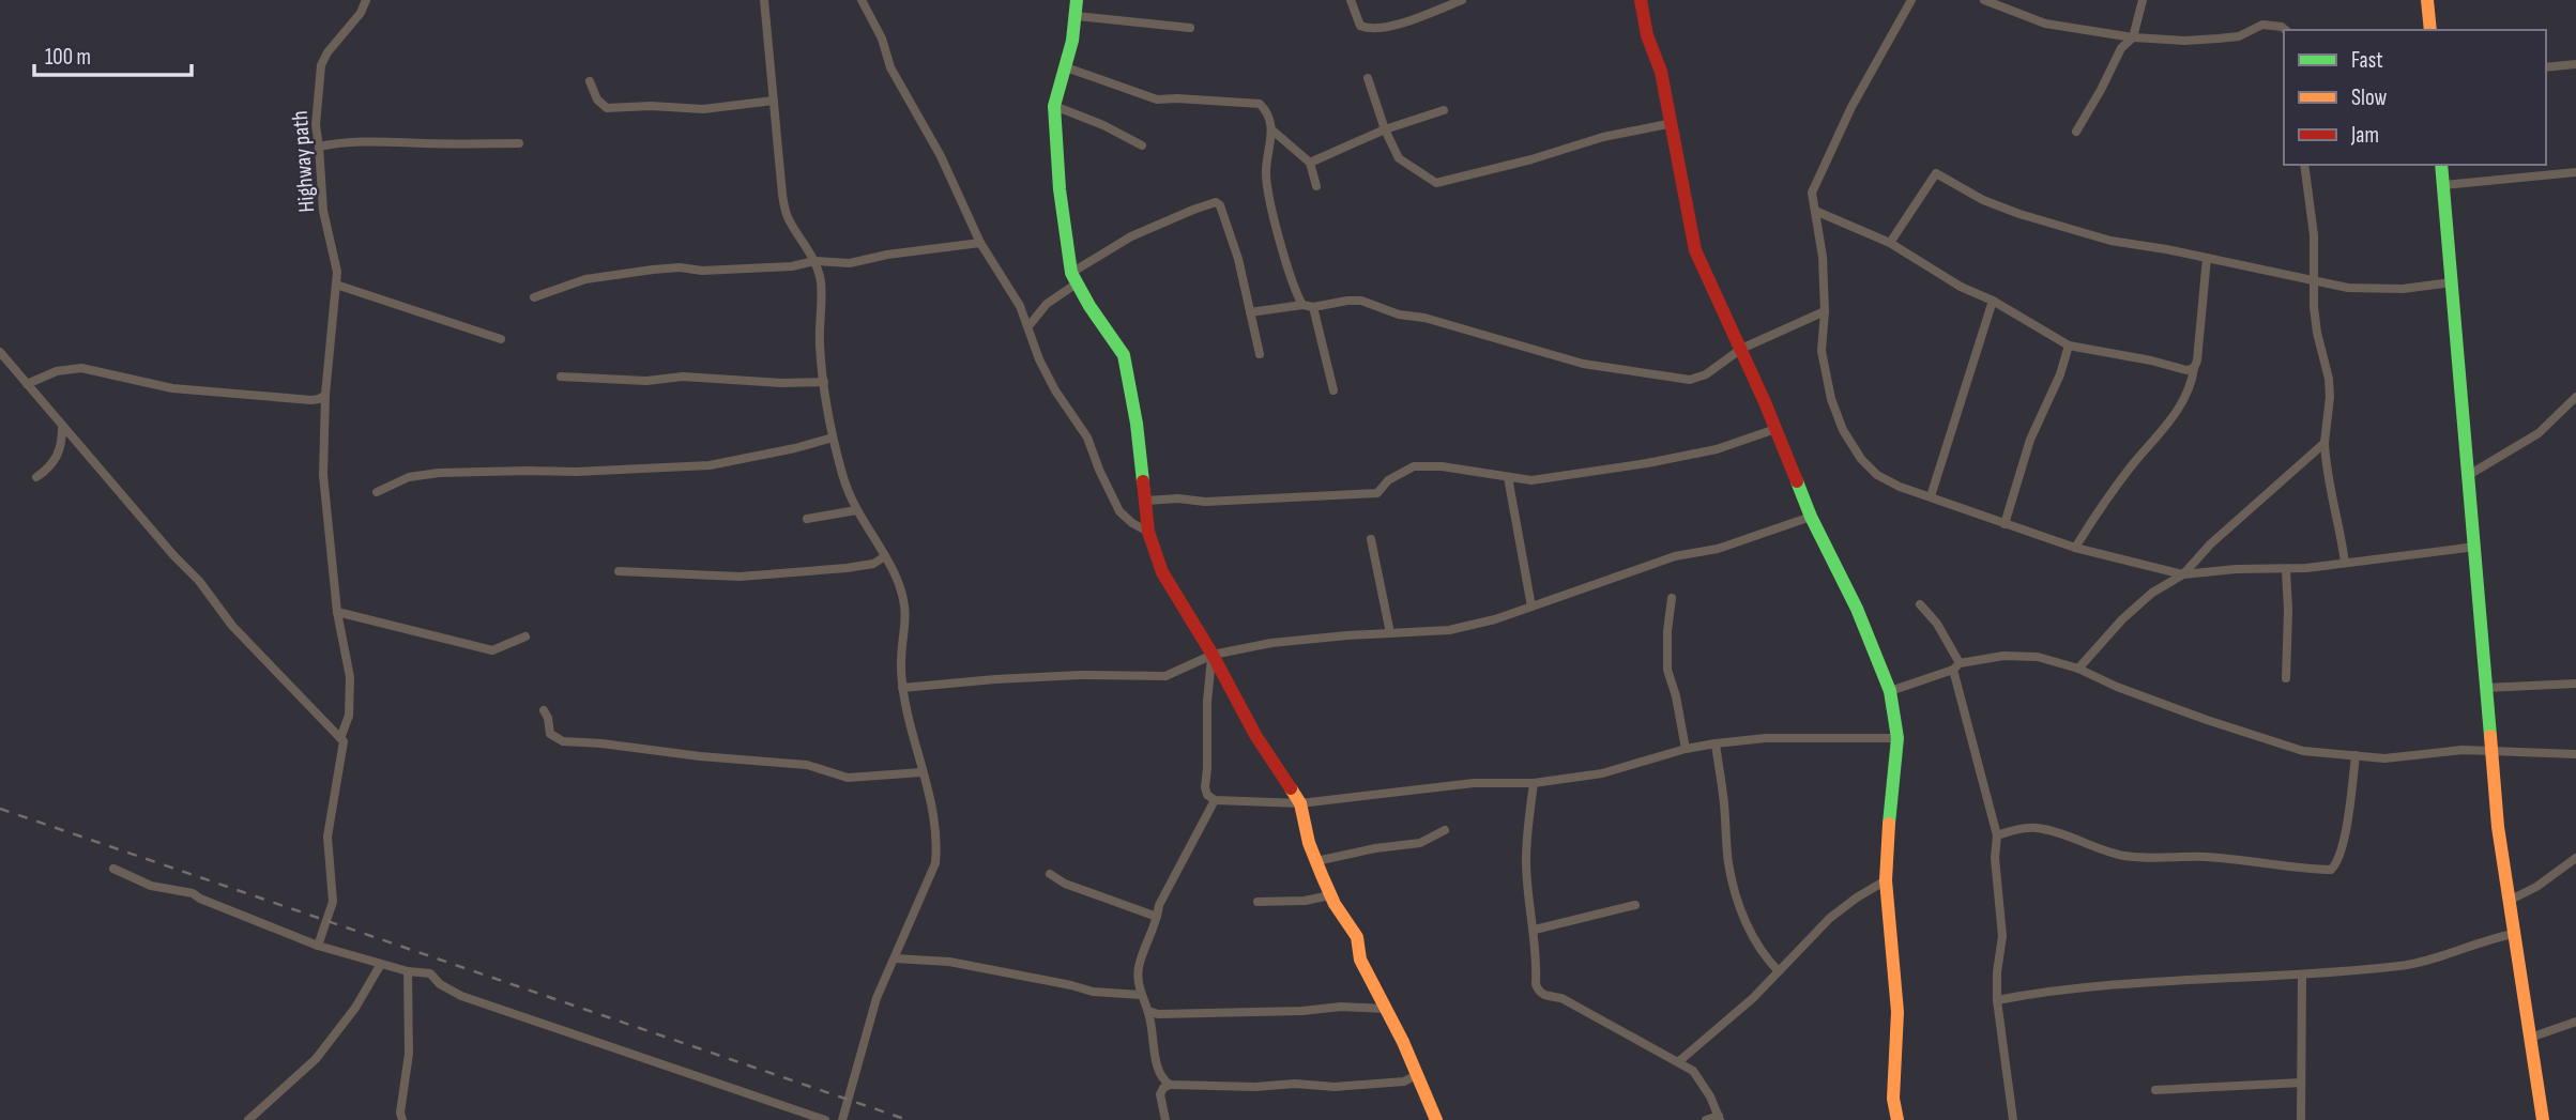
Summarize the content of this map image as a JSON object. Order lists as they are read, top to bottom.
{
  "streets": {
    "street": ["Highway path"]
  },
  "legend": ["Fast", "Slow", "Jam"],
  "scale_bar": "100 m"
}
